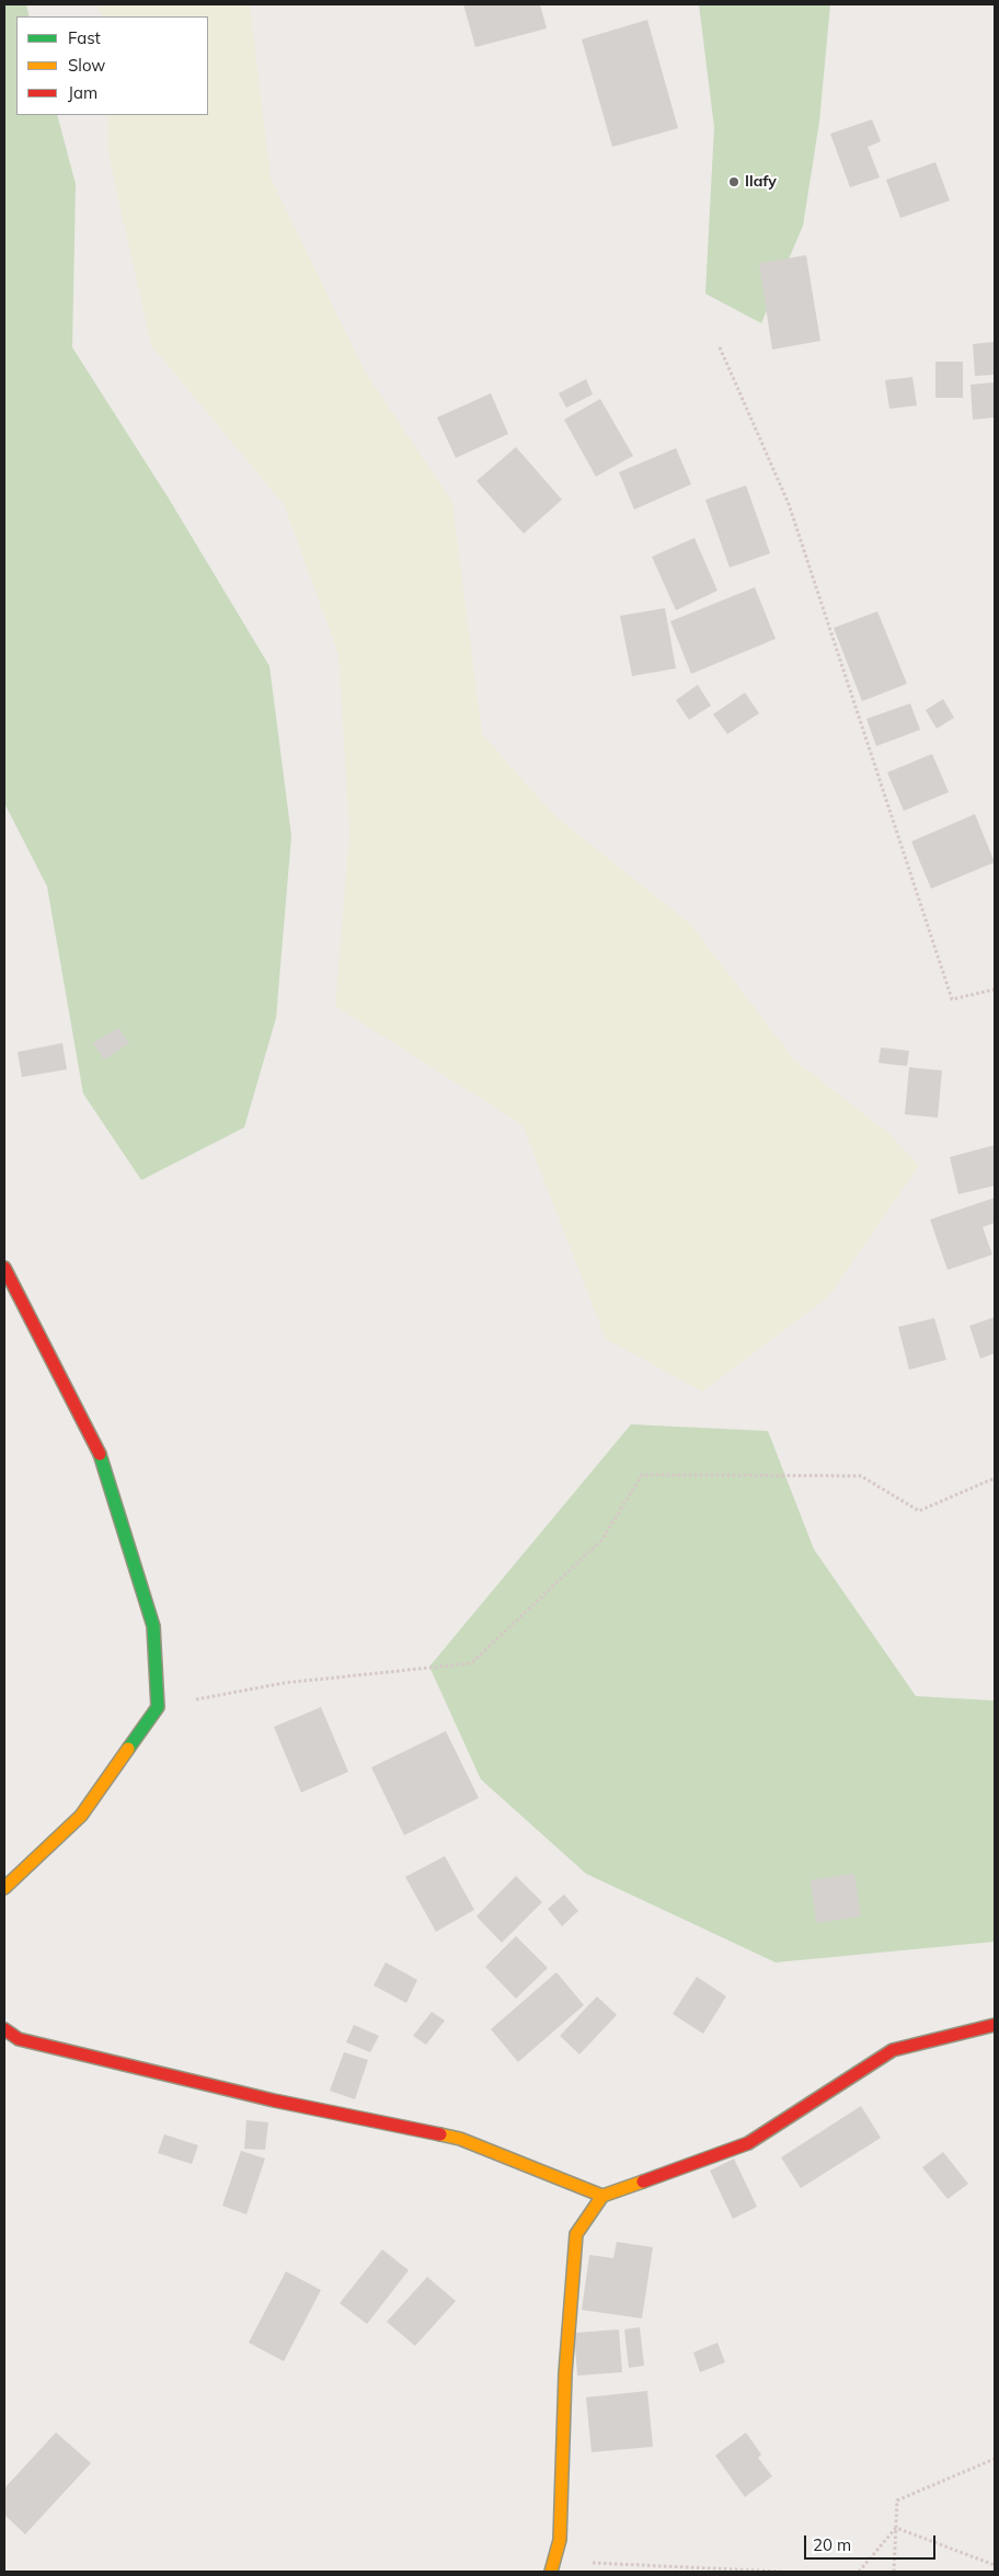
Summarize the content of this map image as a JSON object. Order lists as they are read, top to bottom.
{
  "places": ["Ilafy"],
  "legend": ["Fast", "Slow", "Jam"],
  "scale_bar": "20 m"
}
